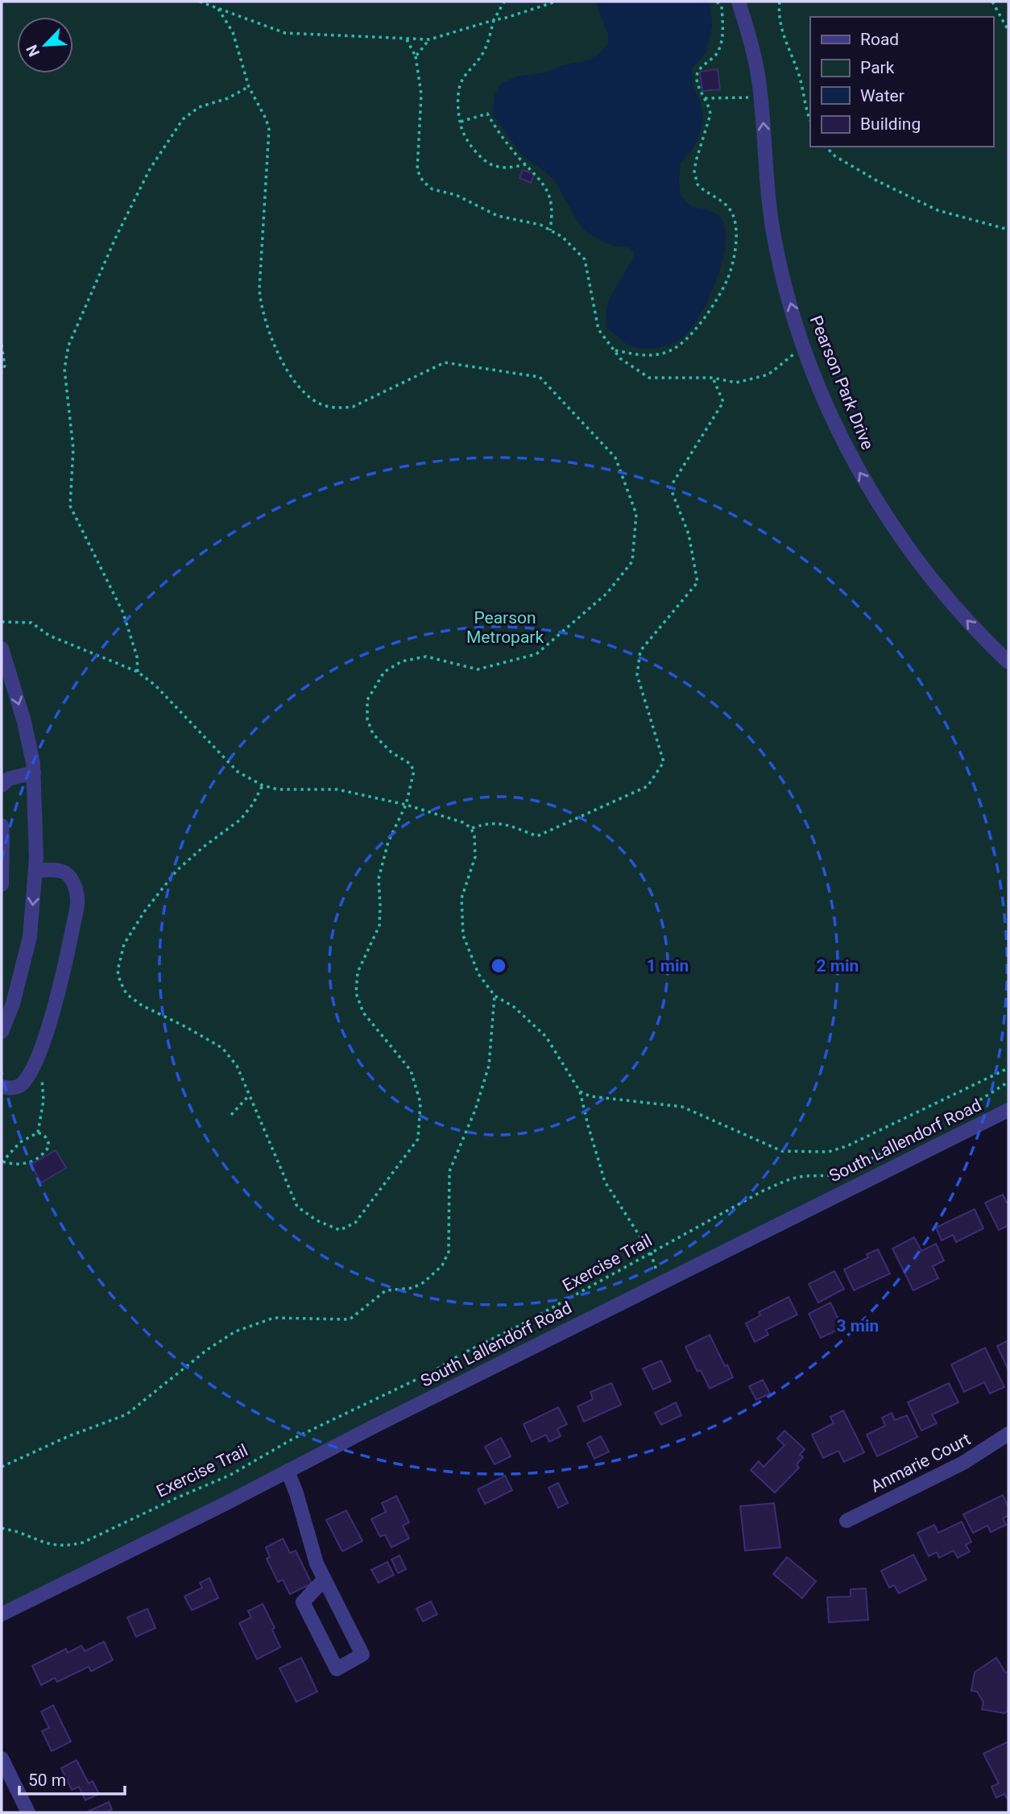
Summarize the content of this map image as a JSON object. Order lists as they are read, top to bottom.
{
  "streets": {
    "street": ["Pearson Park Drive", "South Lallendorf Road", "Anmarie Court"],
    "path": ["Exercise Trail"]
  },
  "one_way": ["Pearson Park Drive"],
  "parks": ["Pearson Metropark"],
  "legend": [
    "Road",
    "Park",
    "Water",
    "Building"
  ],
  "scale_bar": "50 m",
  "north": "bottom left",
  "rings": ["1 min", "2 min", "3 min"]
}
